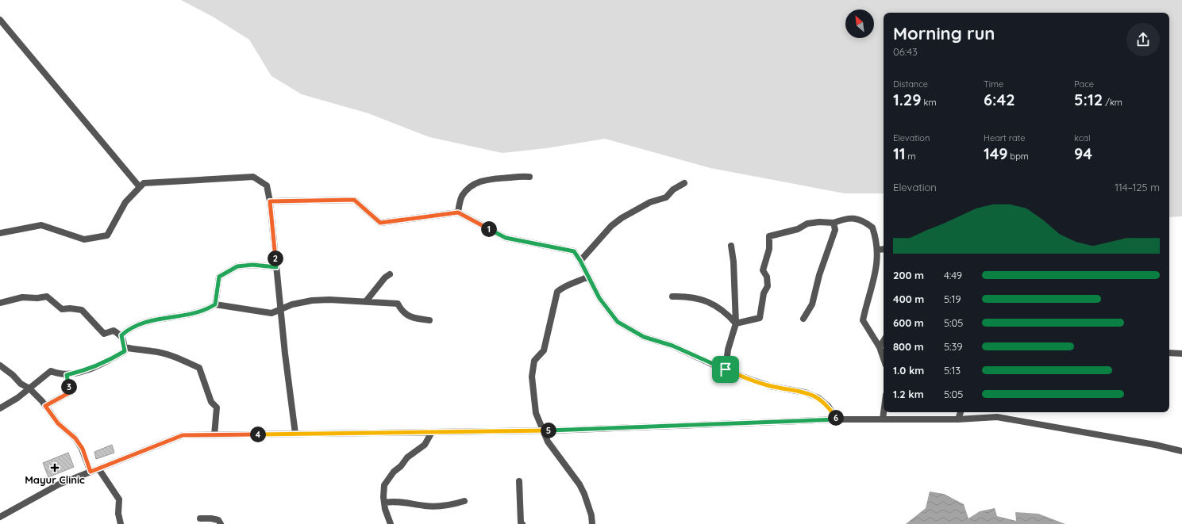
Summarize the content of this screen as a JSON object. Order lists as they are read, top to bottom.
{
  "places": {
    "health": ["Mayur Clinic"]
  },
  "north": "top left",
  "page": {
    "heading": ["Morning run", "06:43"],
    "stats": [
      ["Distance", "1.29 km"],
      ["Time", "6:42"],
      ["Pace", "5:12 /km"],
      ["Elevation", "11 m"],
      ["Heart rate", "149 bpm"],
      ["kcal", "94"]
    ],
    "chart": ["Elevation", "114–125 m"],
    "pins": [
      "1",
      "2",
      "3",
      "6",
      "5",
      "4"
    ],
    "list": [
      {
        "name": "200 m",
        "note": "4:49"
      },
      {
        "name": "400 m",
        "note": "5:19"
      },
      {
        "name": "600 m",
        "note": "5:05"
      },
      {
        "name": "800 m",
        "note": "5:39"
      },
      {
        "name": "1.0 km",
        "note": "5:13"
      },
      {
        "name": "1.2 km",
        "note": "5:05"
      }
    ]
  }
}
